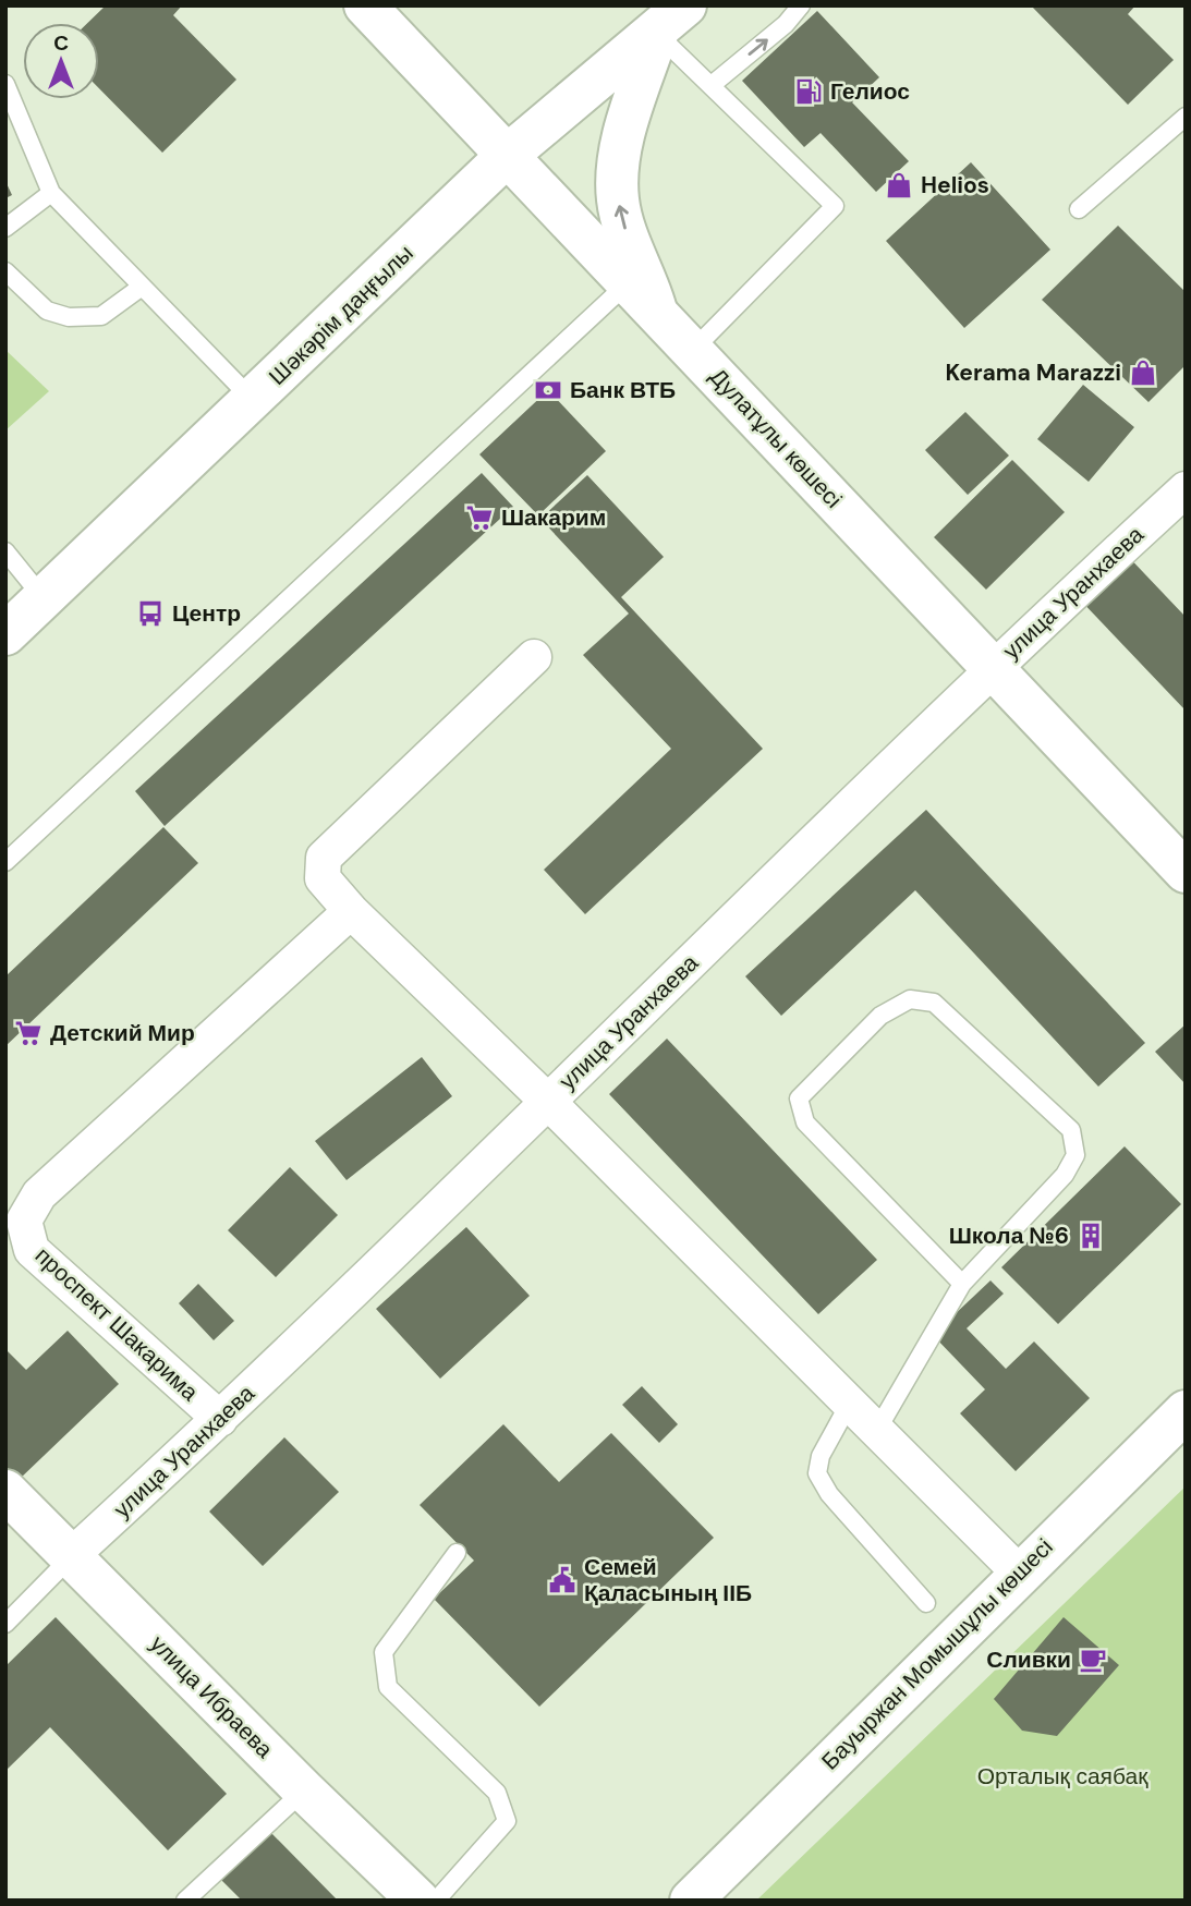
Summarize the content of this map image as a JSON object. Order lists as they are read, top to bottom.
{
  "streets": {
    "street": [
      "Шәкәрім даңғылы",
      "Дулатұлы көшесі",
      "улица Уранхаева",
      "проспект Шакарима",
      "Бауыржан Момышұлы көшесі",
      "улица Ибраева"
    ]
  },
  "crossings": [
    ["Шәкәрім даңғылы", "Дулатұлы көшесі"],
    ["Дулатұлы көшесі", "улица Уранхаева"],
    ["улица Уранхаева", "проспект Шакарима"],
    ["улица Уранхаева", "улица Ибраева"]
  ],
  "parks": ["Орталық саябақ"],
  "places": {
    "fuel station": ["Гелиос"],
    "shop": ["Helios", "Kerama Marazzi"],
    "bank": ["Банк ВТБ"],
    "supermarket": ["Шакарим", "Детский Мир"],
    "bus stop": ["Центр"],
    "building": ["Школа №6"],
    "public building": ["Семей Қаласының ІІБ"],
    "cafe": ["Сливки"]
  },
  "north": "top"
}
